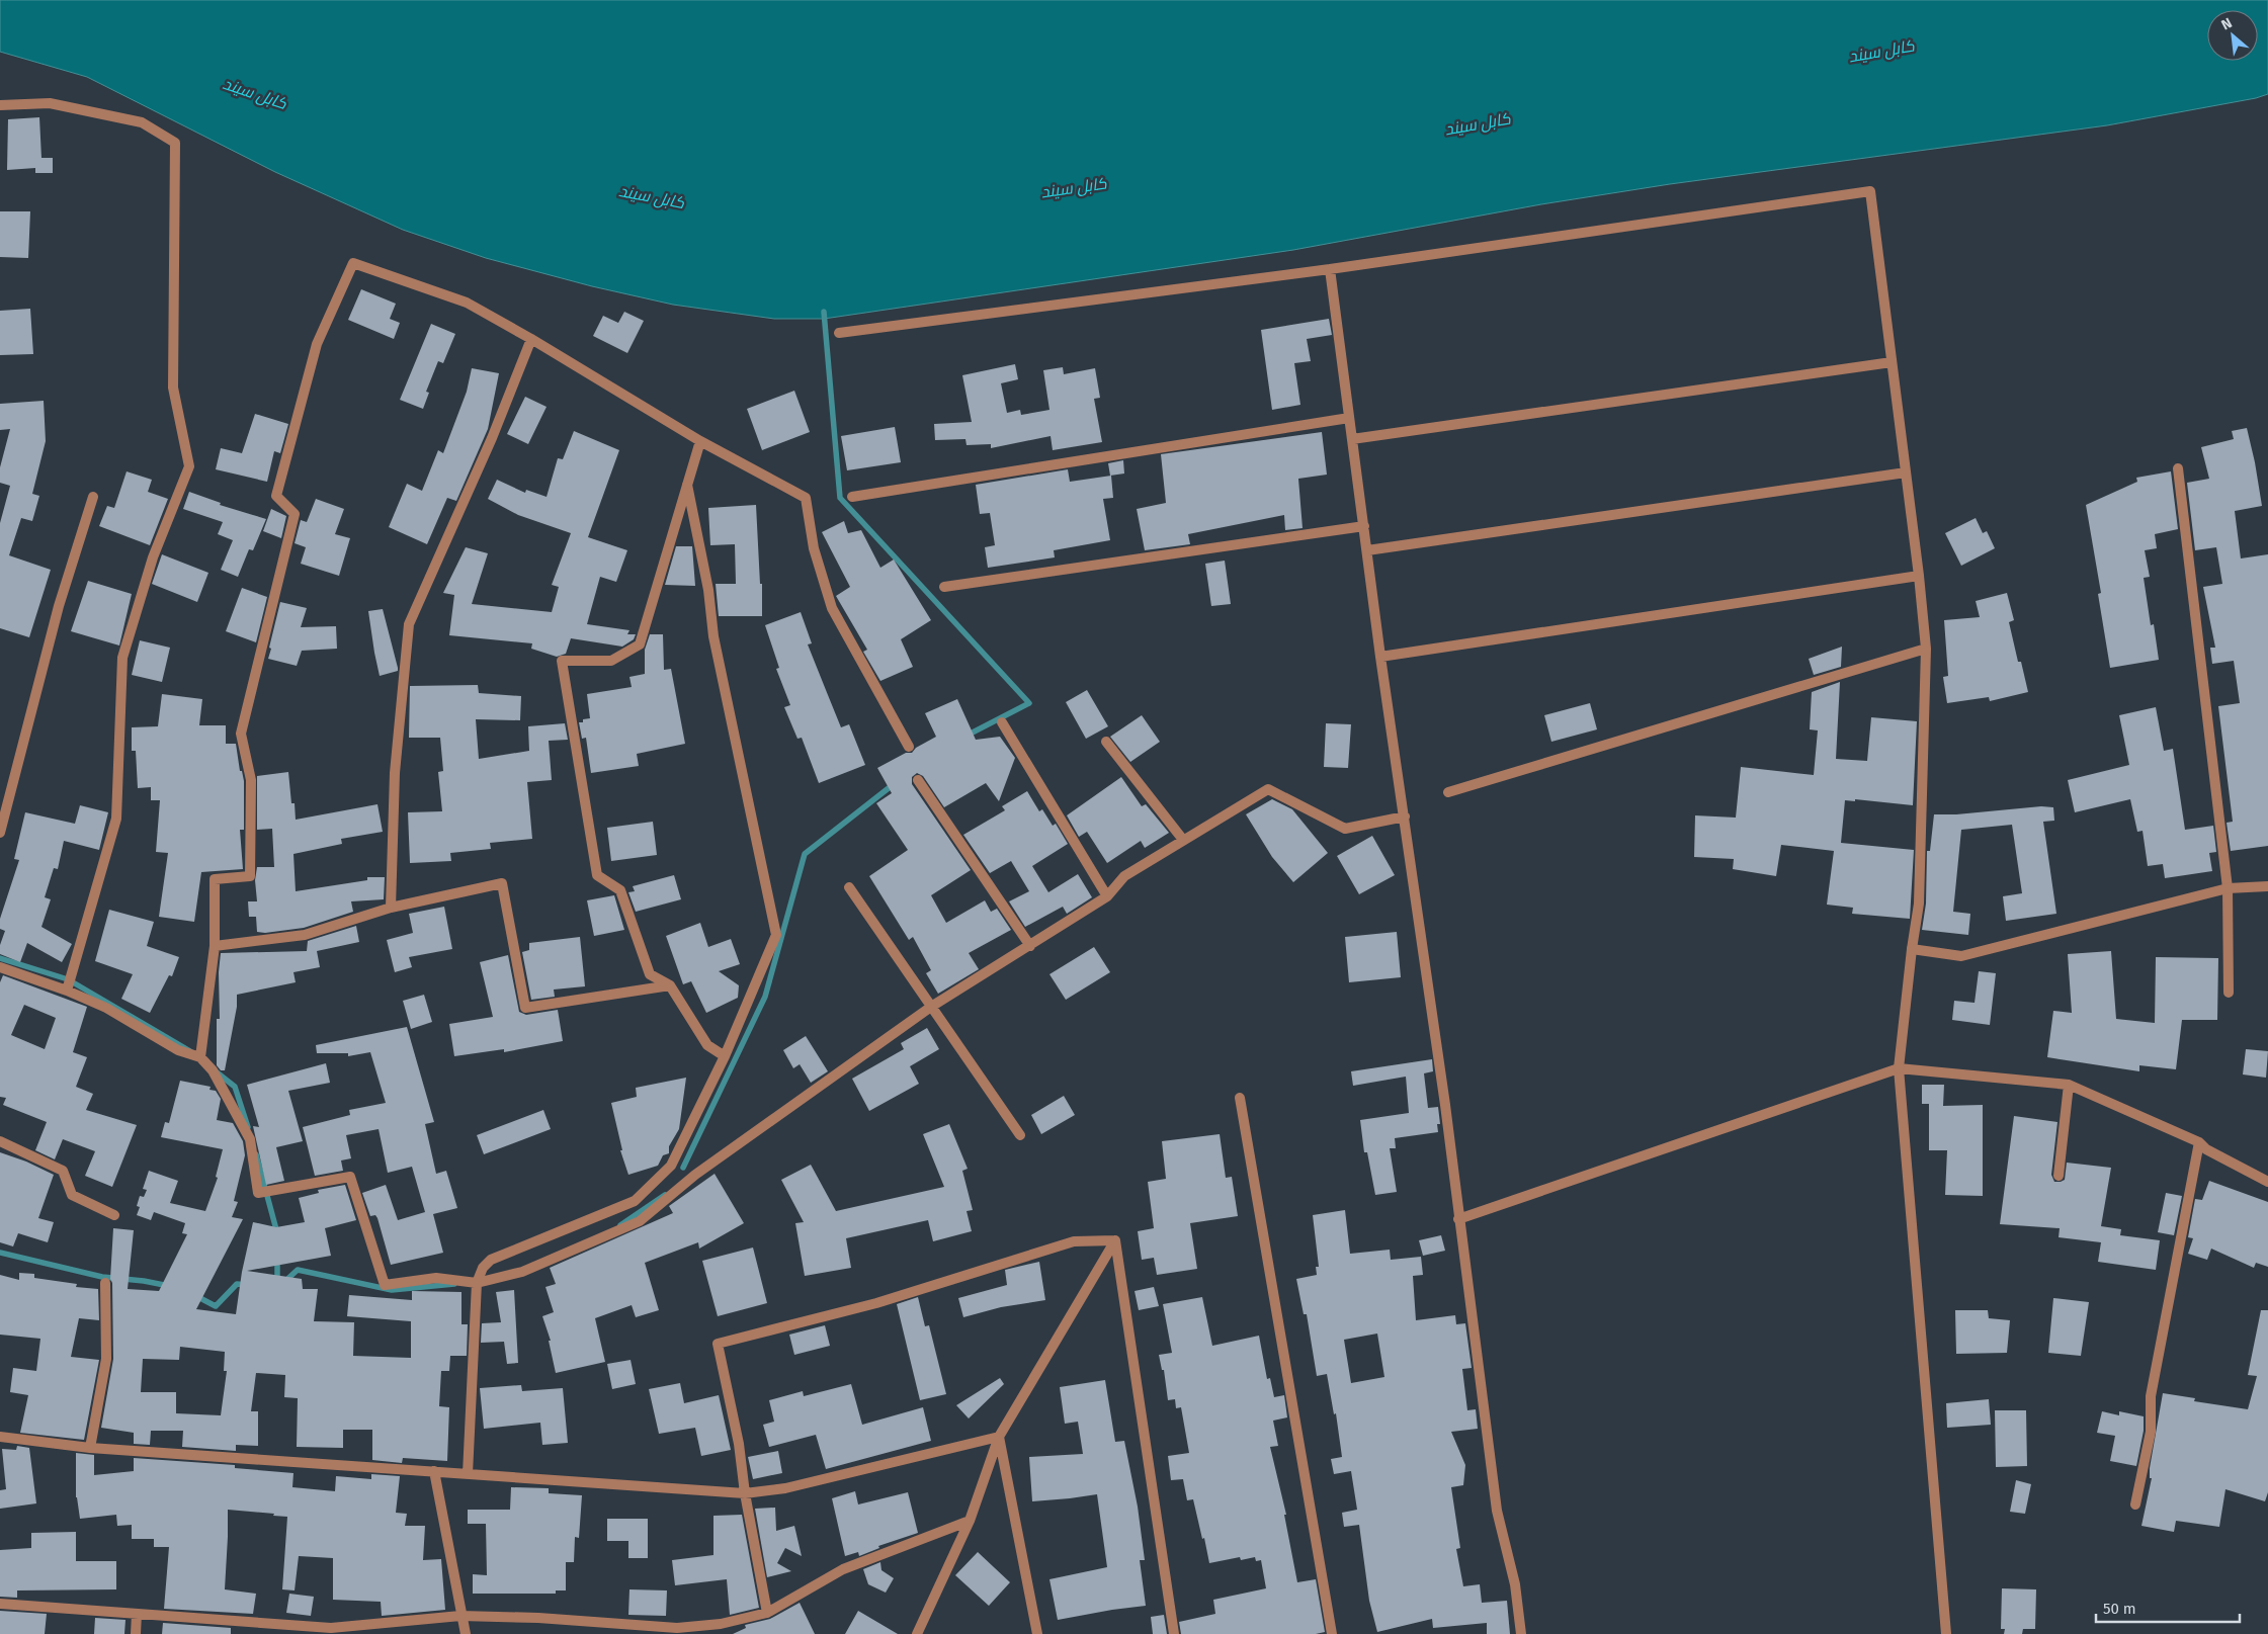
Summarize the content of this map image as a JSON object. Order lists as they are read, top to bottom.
{
  "water": ["کابل سيند"],
  "scale_bar": "50 m",
  "north": "top left"
}
